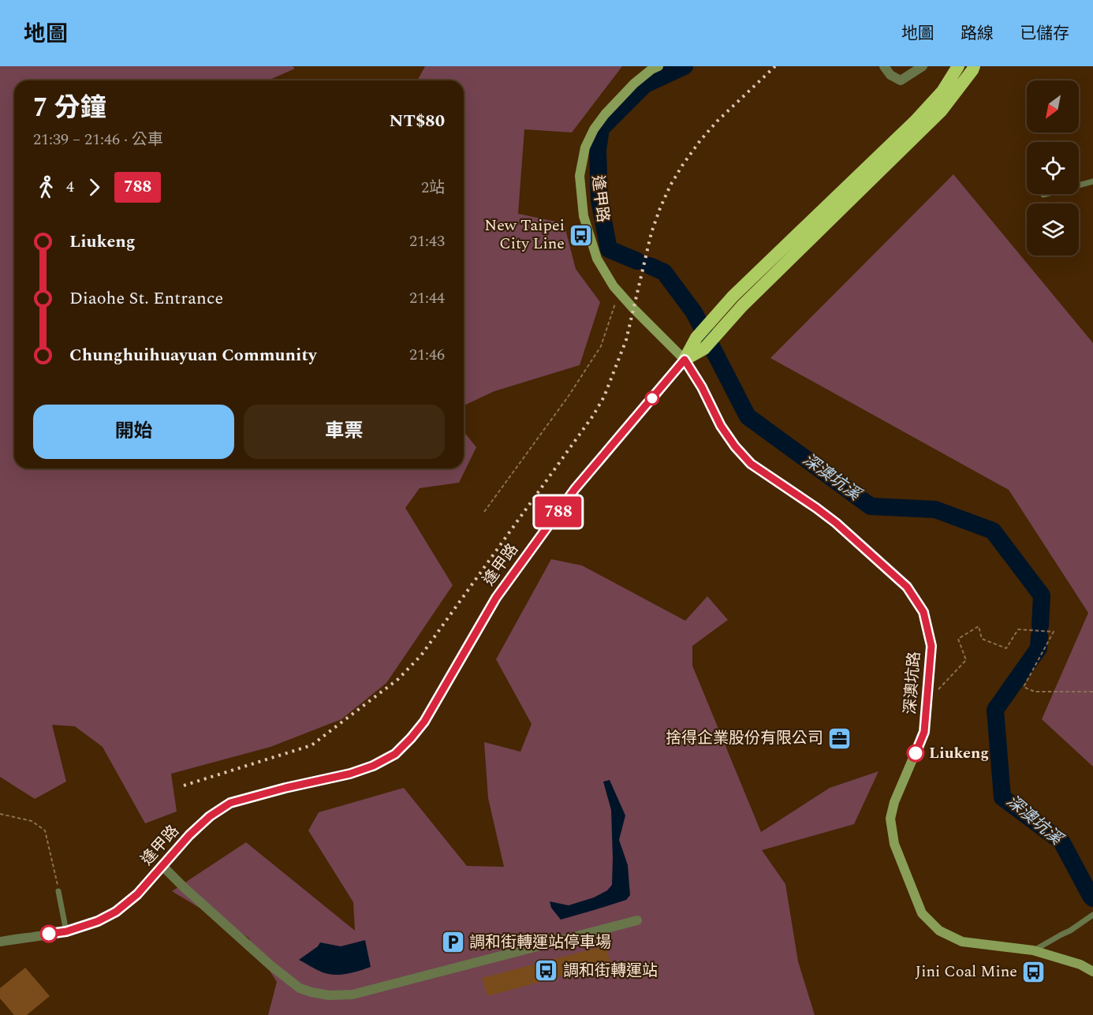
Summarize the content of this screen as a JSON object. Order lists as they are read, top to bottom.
{
  "streets": {
    "main road": ["逢甲路", "深澳坑路"]
  },
  "crossings": [
    ["逢甲路", "深澳坑路"]
  ],
  "water": ["深澳坑溪"],
  "places": {
    "bus stop": ["New Taipei City Line", "調和街轉運站", "Jini Coal Mine"],
    "office": ["捨得企業股份有限公司"],
    "other": ["Liukeng"],
    "parking": ["調和街轉運站停車場"]
  },
  "lines": ["bus line 788"],
  "north": "bottom left",
  "page": {
    "header": "地圖",
    "nav": ["地圖", "路線", "已儲存"],
    "on_map": "788",
    "heading": ["7 分鐘", "21:39 – 21:46 · 公車", "NT$80"],
    "legs": ["4", "788", "2站"],
    "list": [
      {
        "name": "Liukeng",
        "value": "21:43"
      },
      {
        "name": "Diaohe St. Entrance",
        "value": "21:44"
      },
      {
        "name": "Chunghuihuayuan Community",
        "value": "21:46"
      }
    ],
    "buttons": ["開始", "車票"]
  }
}
